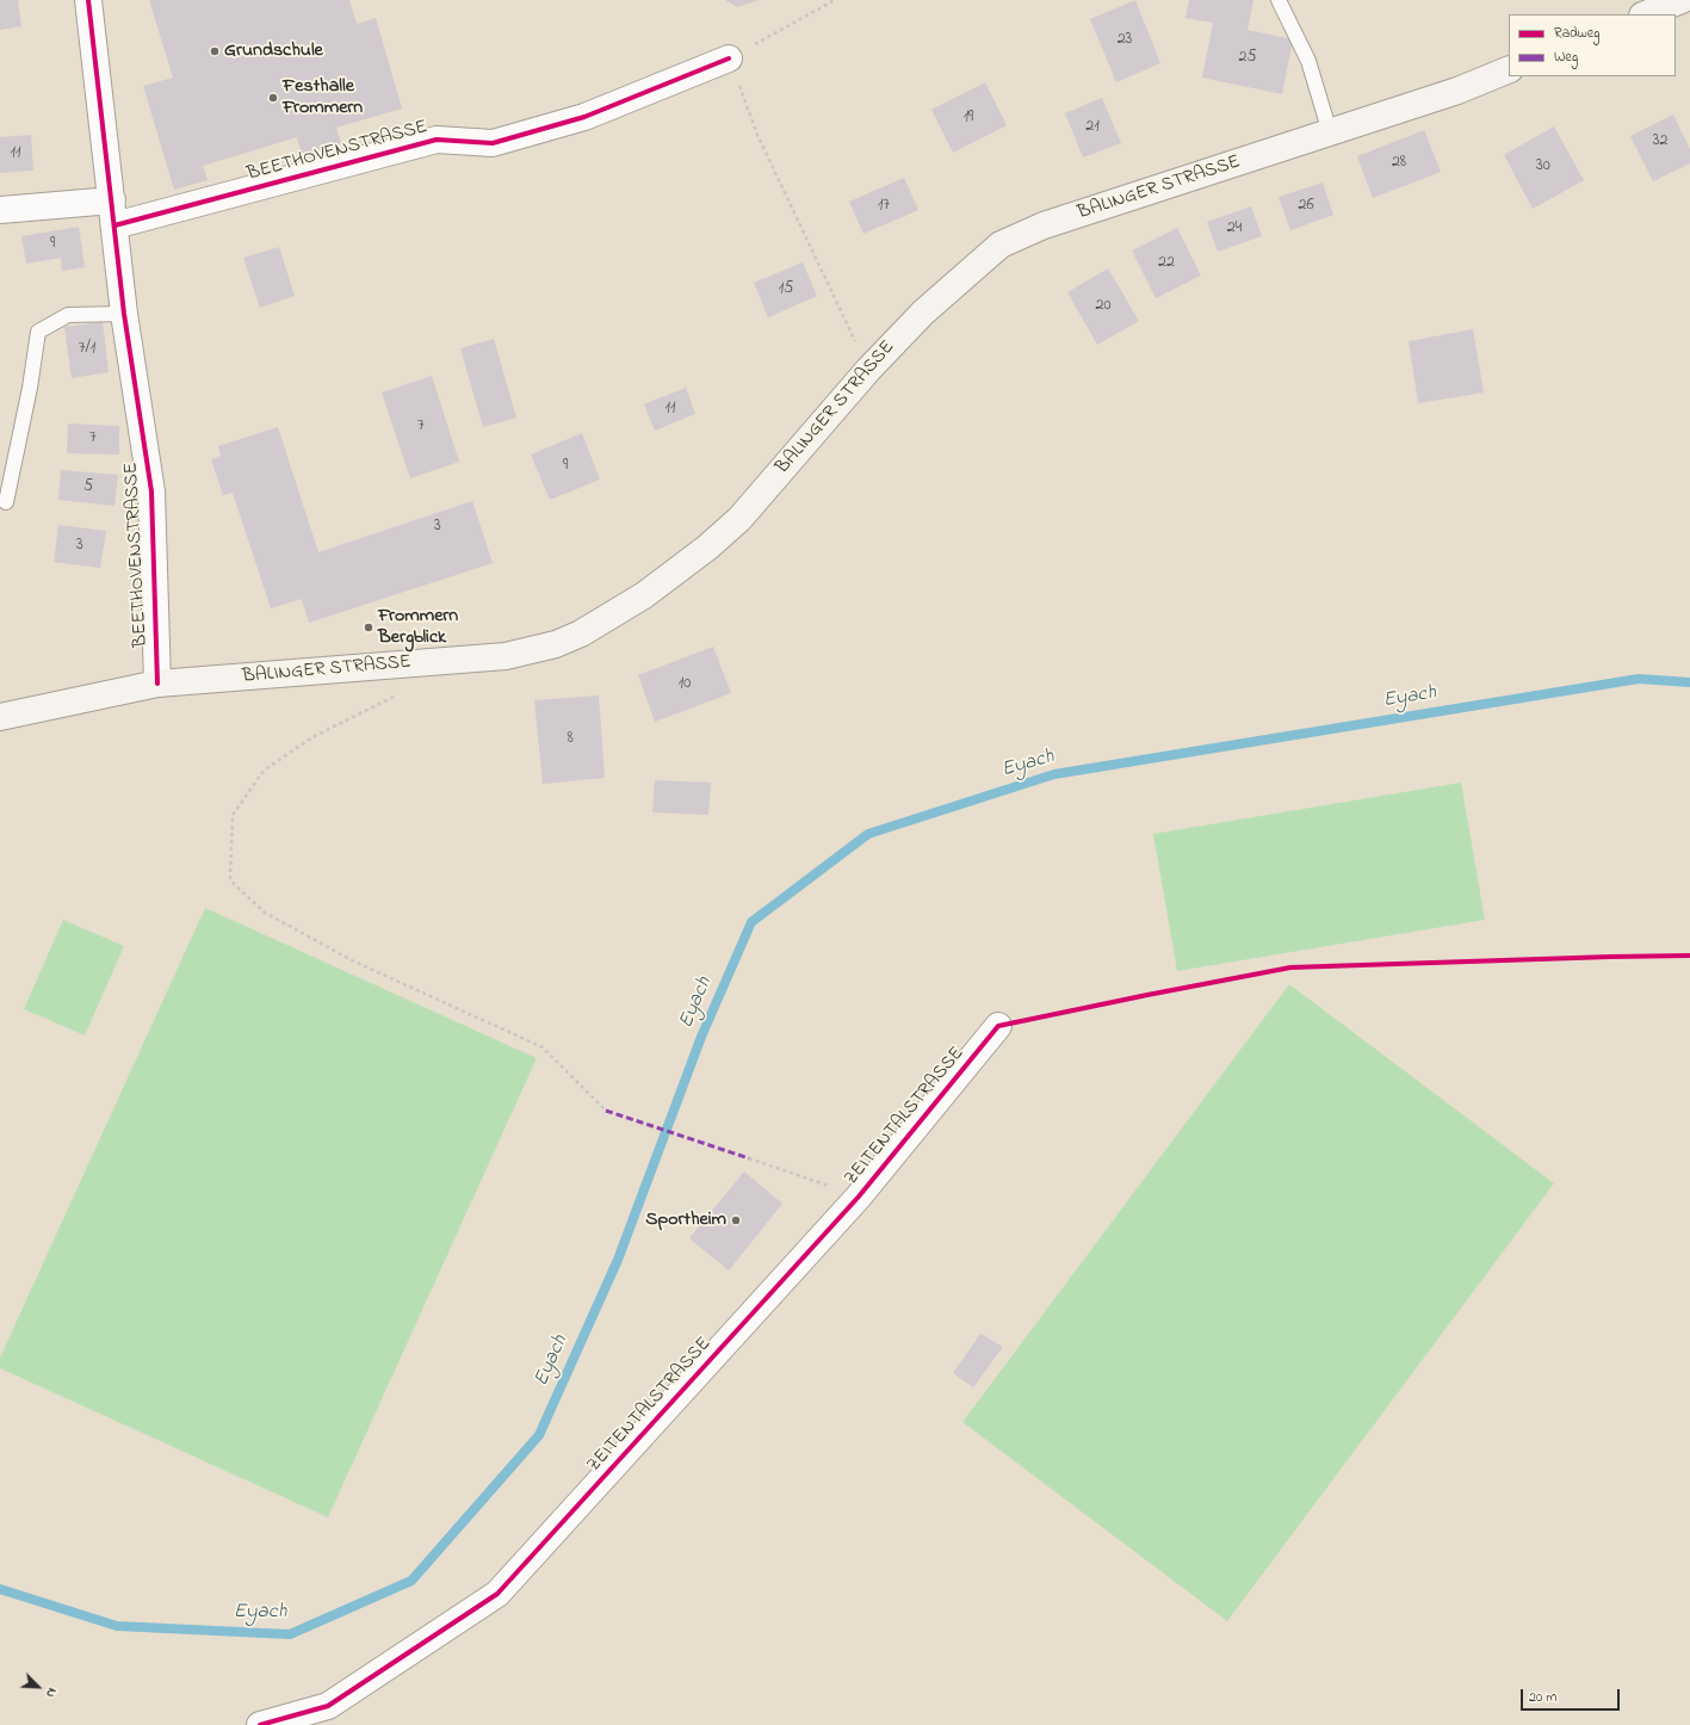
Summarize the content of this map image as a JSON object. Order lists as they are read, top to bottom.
{
  "streets": {
    "main road": ["BALINGER STRASSE"],
    "street": ["BEETHOVENSTRASSE", "ZEITENTALSTRASSE"]
  },
  "crossings": [
    ["BEETHOVENSTRASSE", "BALINGER STRASSE"]
  ],
  "water": ["Eyach"],
  "places": [
    "Grundschule",
    "Festhalle Frommern",
    "Frommern Bergblick",
    "Sportheim"
  ],
  "house_numbers": [
    "23",
    "25",
    "19",
    "21",
    "32",
    "11",
    "28",
    "30",
    "17",
    "26",
    "24",
    "9",
    "22",
    "15",
    "20",
    "7/1",
    "11",
    "7",
    "7",
    "9",
    "5",
    "3",
    "3",
    "10",
    "8"
  ],
  "legend": ["Radweg", "Weg"],
  "scale_bar": "20 m",
  "north": "bottom right"
}
